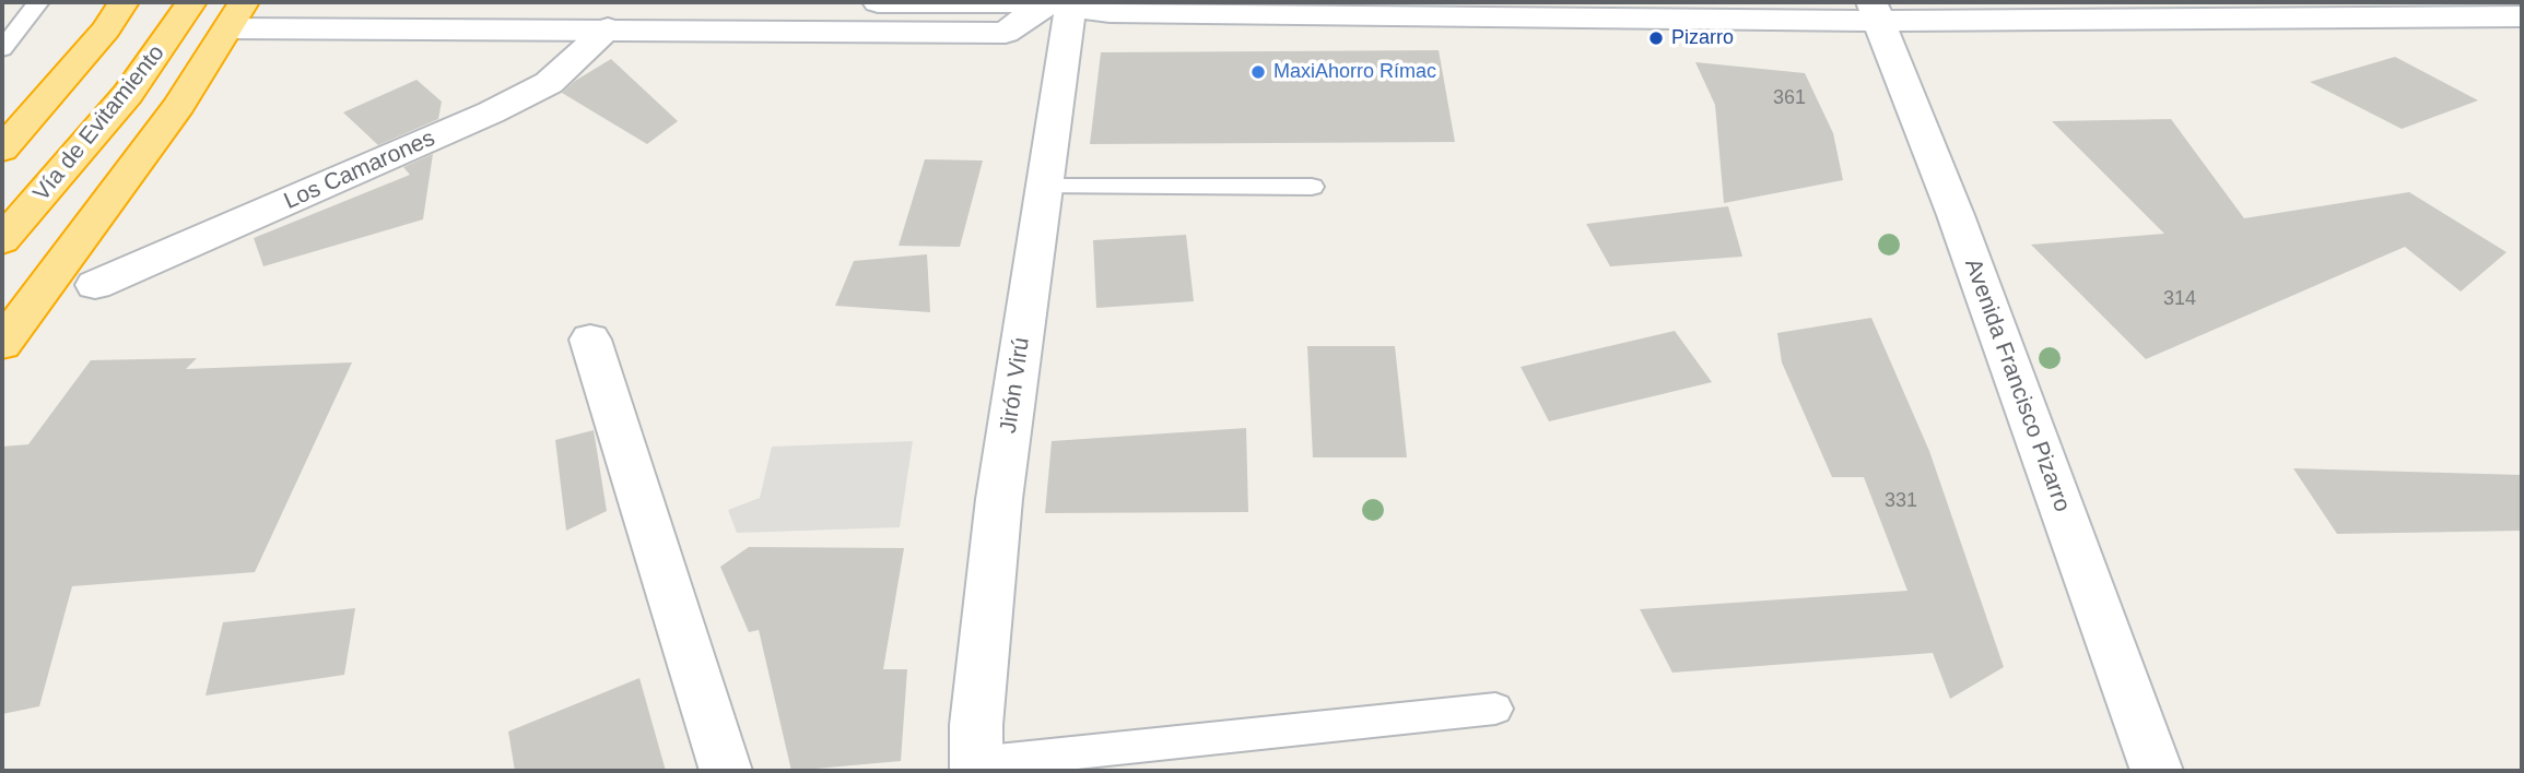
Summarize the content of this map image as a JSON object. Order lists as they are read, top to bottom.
{
  "streets": {
    "highway": ["Vía de Evitamiento"],
    "main road": ["Los Camarones", "Jirón Virú", "Avenida Francisco Pizarro"]
  },
  "places": ["Pizarro", "MaxiAhorro Rímac"],
  "house_numbers": ["361", "314", "331"]
}
